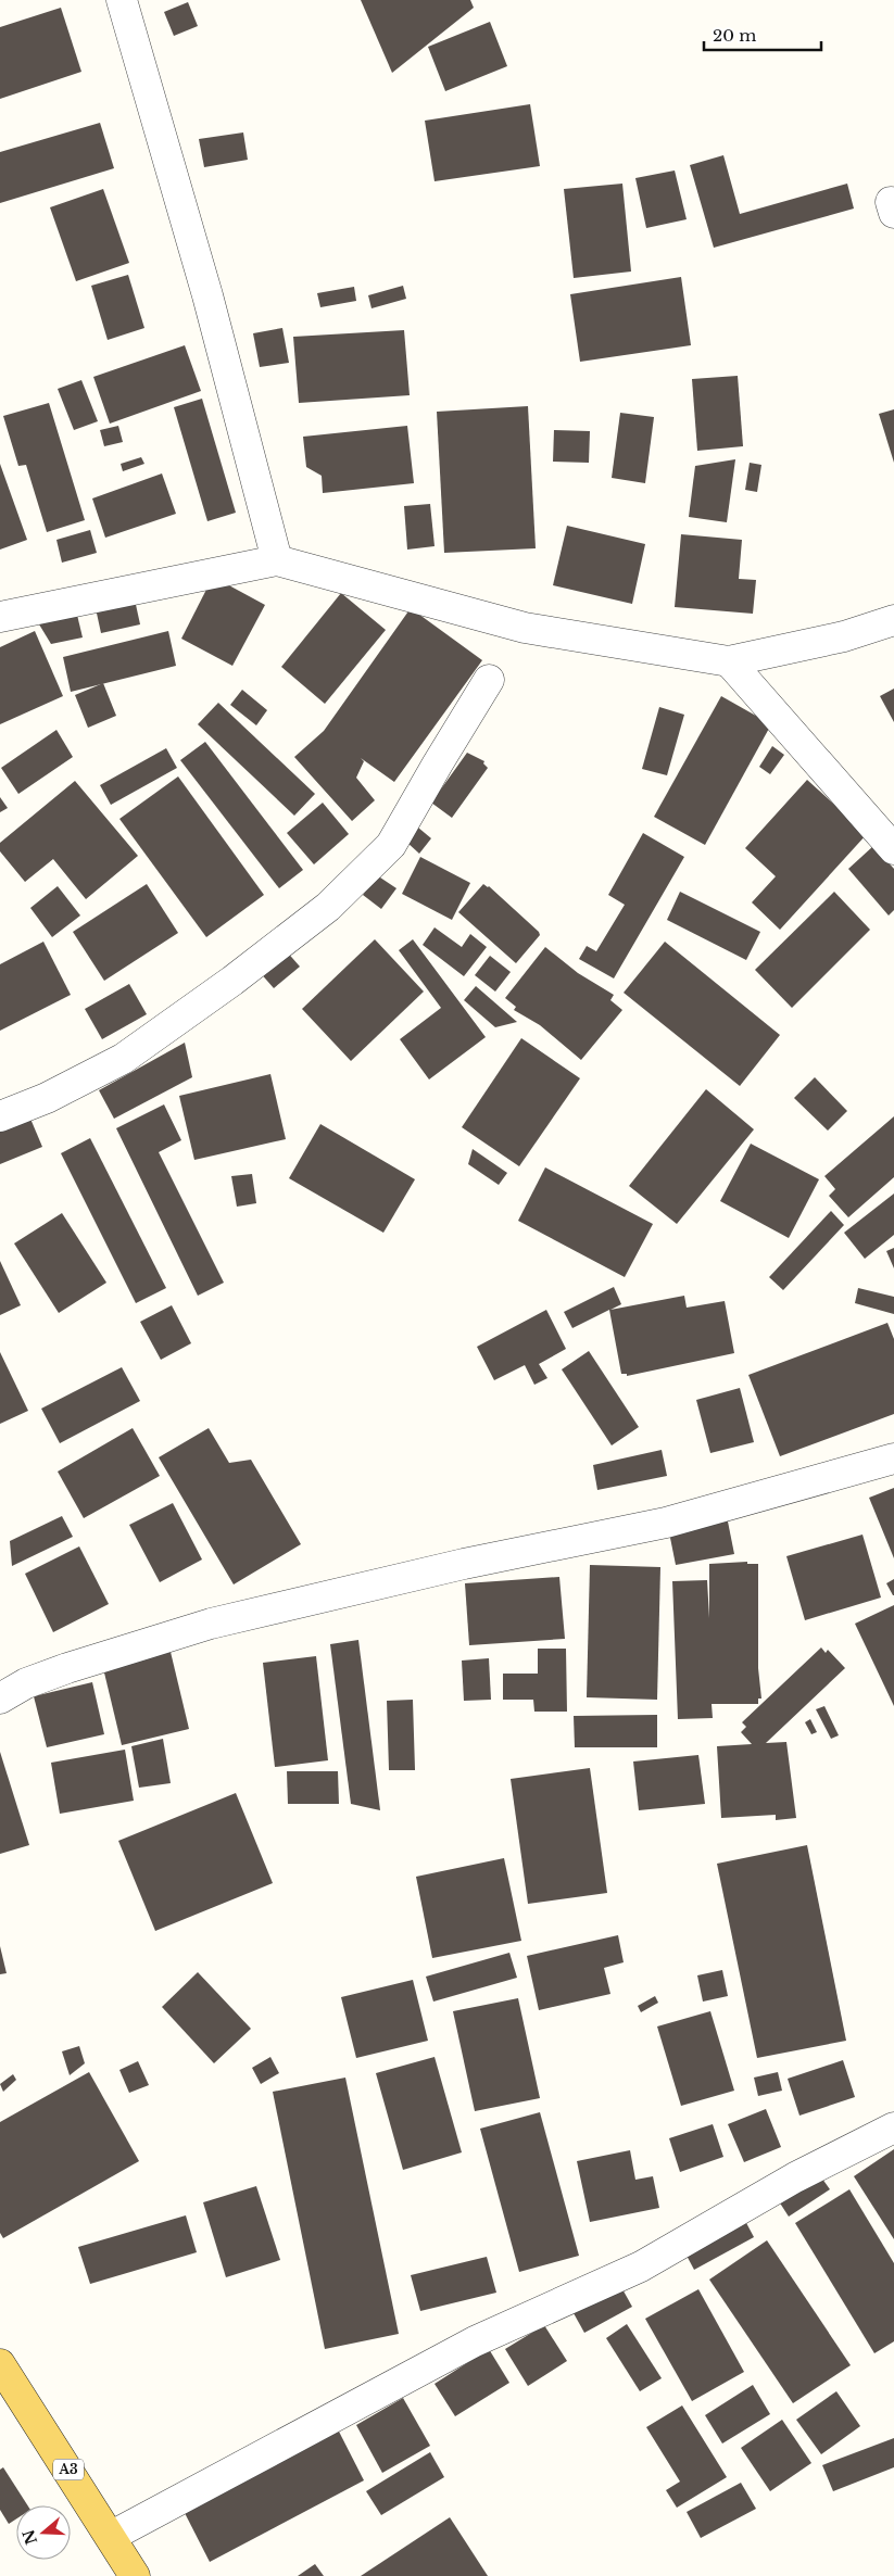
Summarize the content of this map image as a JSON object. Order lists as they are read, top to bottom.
{
  "streets": {
    "main road": ["A3"]
  },
  "scale_bar": "20 m",
  "north": "left"
}
